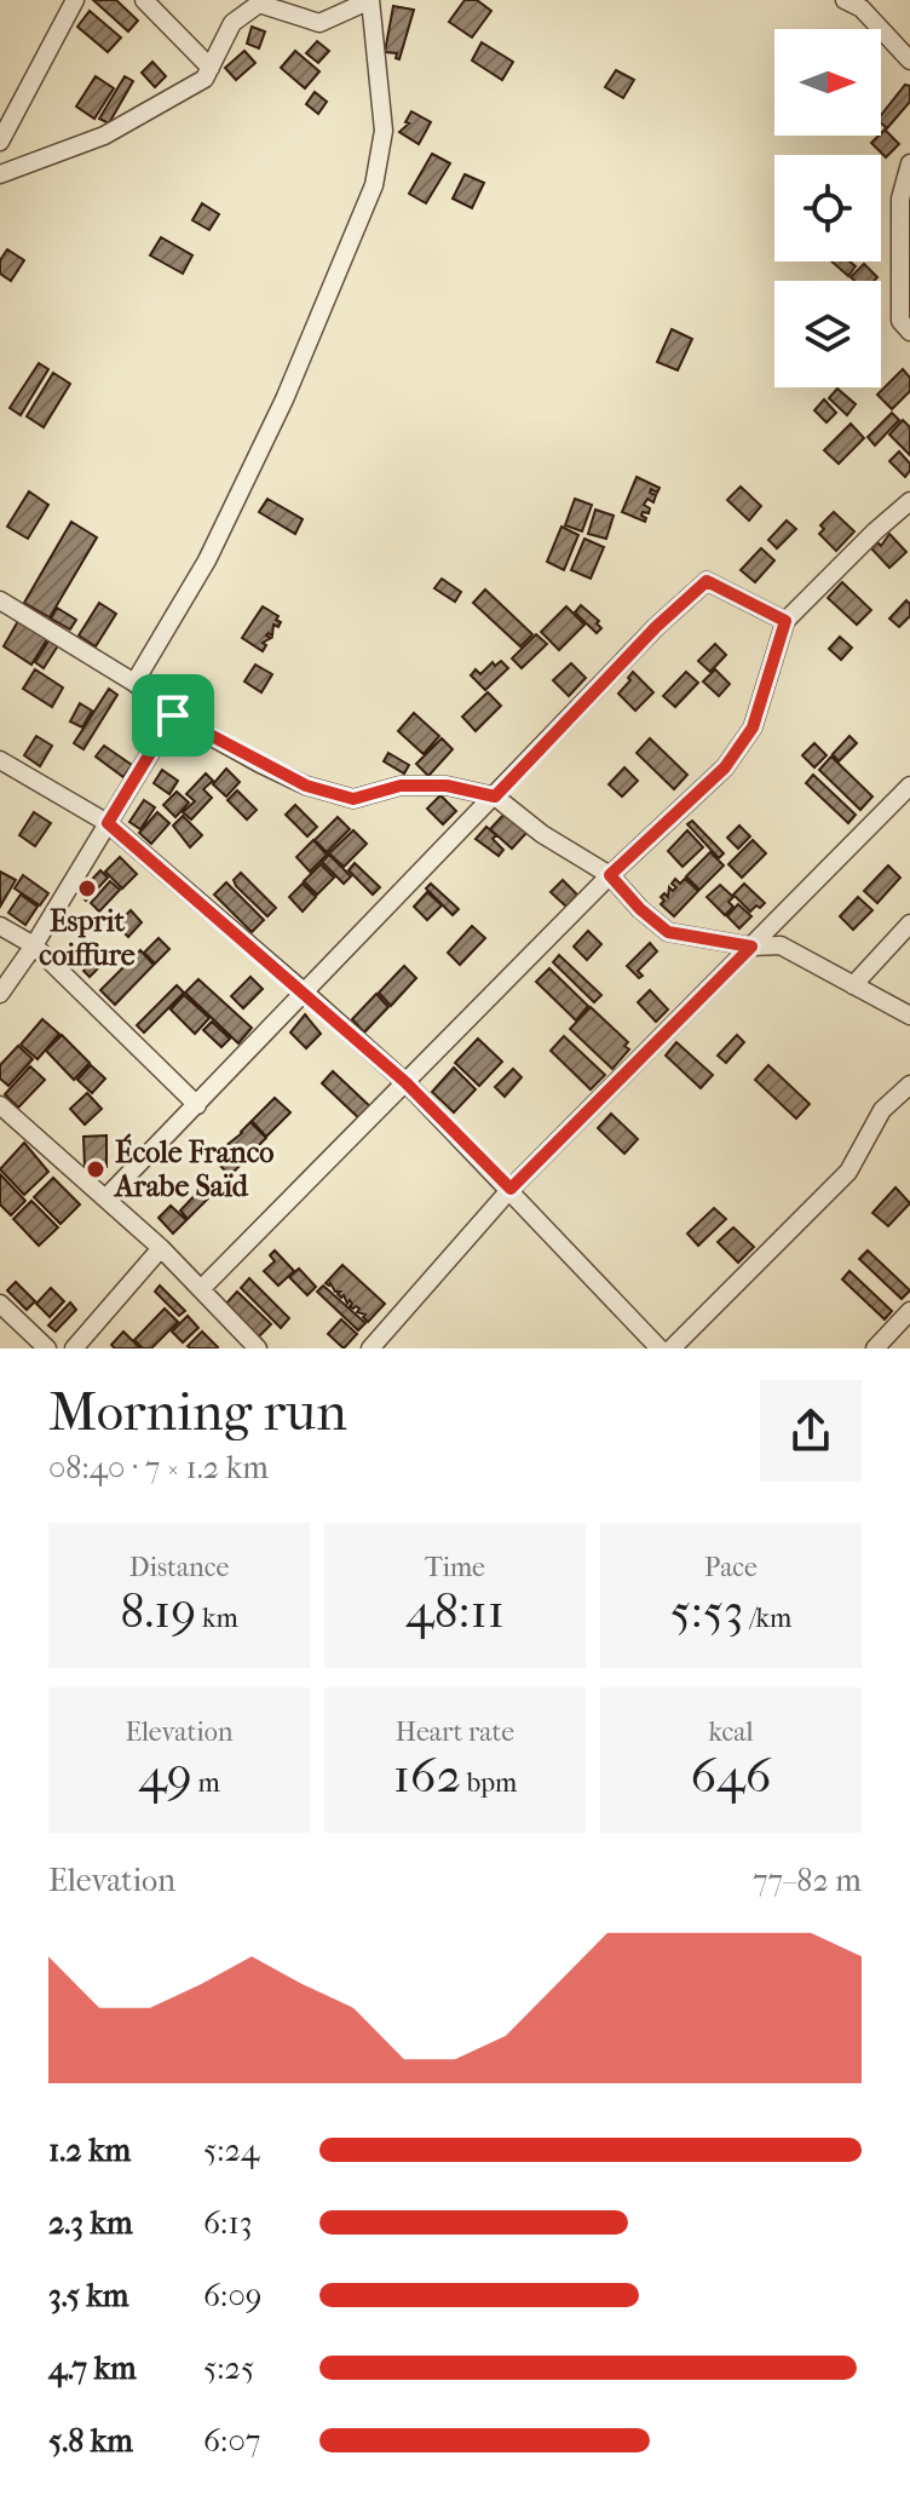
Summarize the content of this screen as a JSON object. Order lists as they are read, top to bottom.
{
  "places": ["Esprit coiffure", "École Franco Arabe Saïd"],
  "north": "right",
  "page": {
    "heading": ["Morning run", "08:40 · 7 × 1.2 km"],
    "stats": [
      ["Distance", "8.19 km"],
      ["Time", "48:11"],
      ["Pace", "5:53 /km"],
      ["Elevation", "49 m"],
      ["Heart rate", "162 bpm"],
      ["kcal", "646"]
    ],
    "chart": ["Elevation", "77–82 m"],
    "list": [
      {
        "name": "1.2 km",
        "note": "5:24"
      },
      {
        "name": "2.3 km",
        "note": "6:13"
      },
      {
        "name": "3.5 km",
        "note": "6:09"
      },
      {
        "name": "4.7 km",
        "note": "5:25"
      },
      {
        "name": "5.8 km",
        "note": "6:07"
      }
    ]
  }
}
